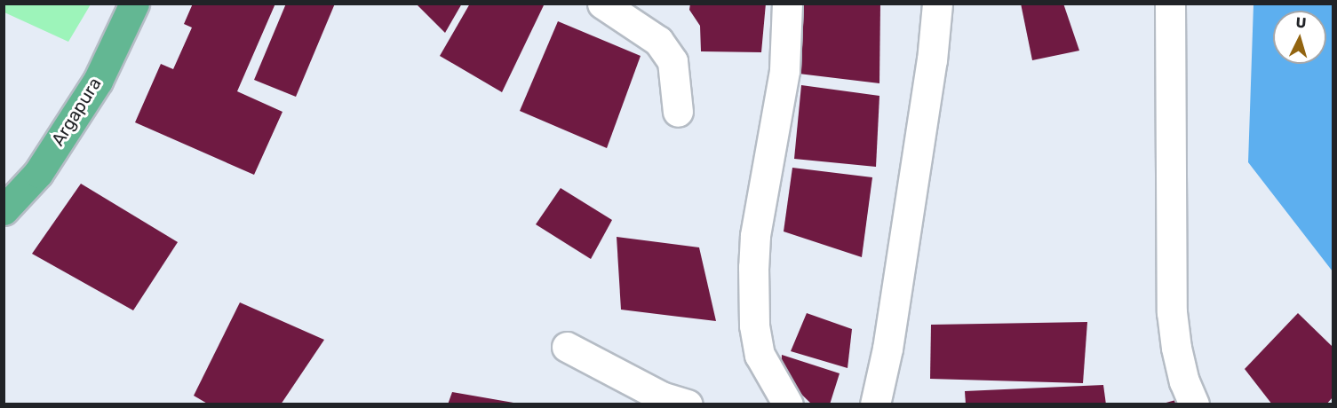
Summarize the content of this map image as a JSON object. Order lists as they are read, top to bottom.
{
  "streets": {
    "highway": ["Argapura"]
  },
  "north": "top"
}
